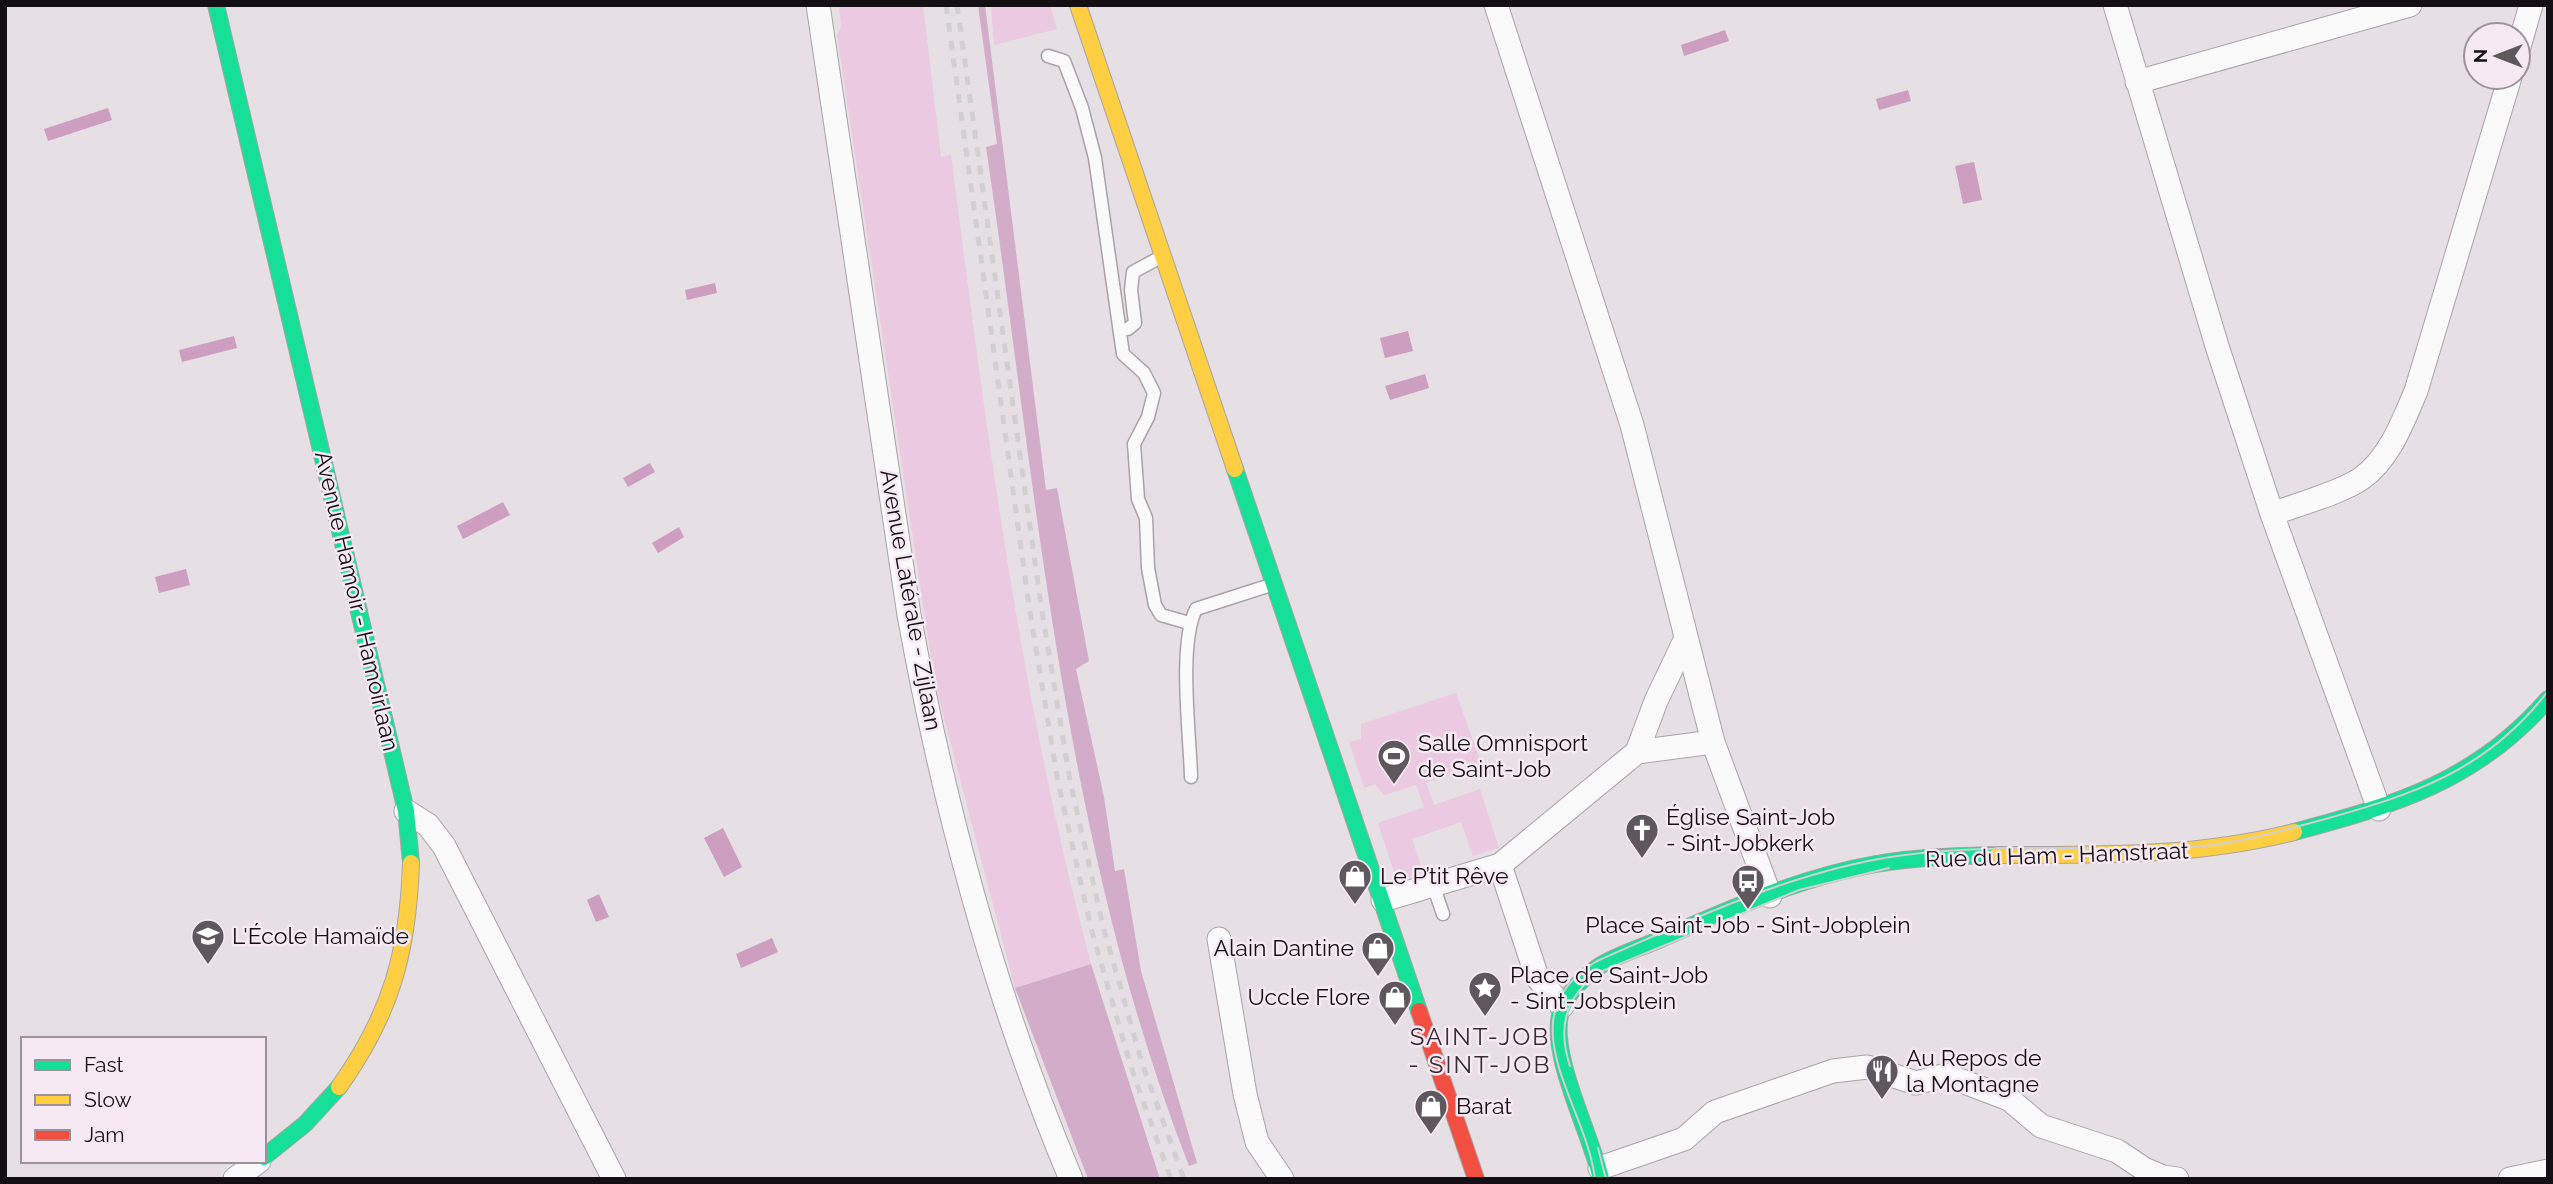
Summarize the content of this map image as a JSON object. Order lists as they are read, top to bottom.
{
  "streets": {
    "street": ["Avenue Latérale - Zijlaan", "Avenue Hamoir - Hamoirlaan", "Rue du Ham - Hamstraat"]
  },
  "districts": ["SAINT-JOB - SINT-JOB"],
  "places": {
    "sports": ["Salle Omnisport de Saint-Job"],
    "church": ["Église Saint-Job - Sint-Jobkerk"],
    "shop": [
      "Le P’tit Rêve",
      "Alain Dantine",
      "Uccle Flore",
      "Barat"
    ],
    "bus stop": ["Place Saint-Job - Sint-Jobplein"],
    "school or university": ["L'École Hamaïde"],
    "place": ["Place de Saint-Job - Sint-Jobsplein"],
    "restaurant": ["Au Repos de la Montagne"]
  },
  "legend": ["Fast", "Slow", "Jam"],
  "north": "left"
}
